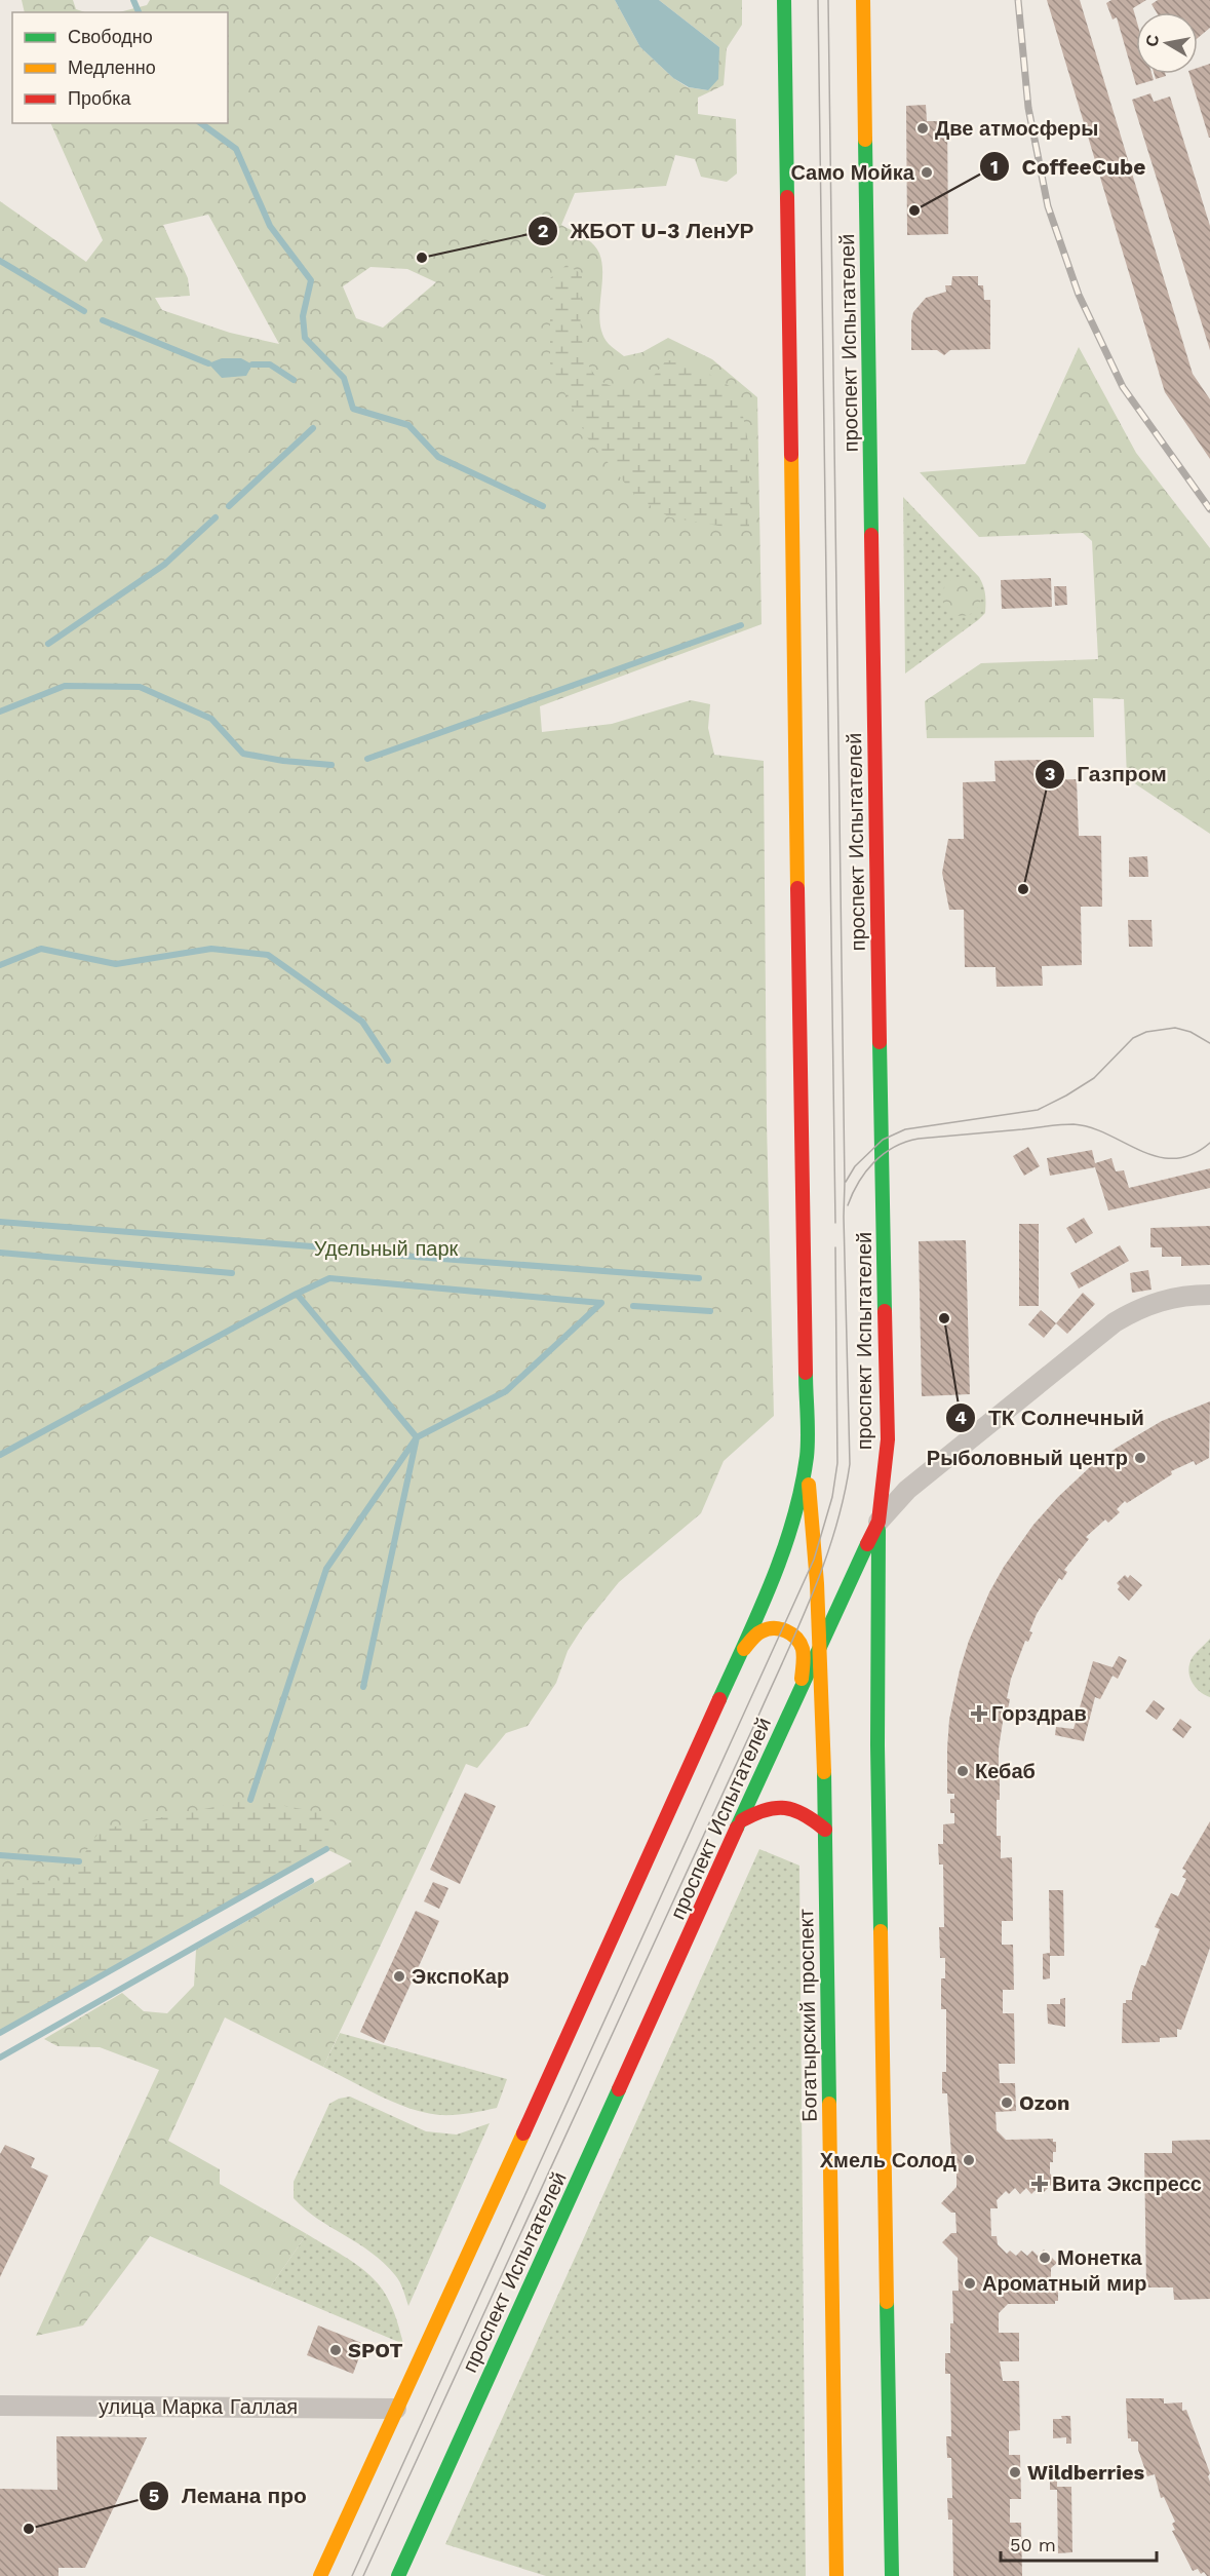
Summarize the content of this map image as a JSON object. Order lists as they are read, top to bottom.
{
  "streets": {
    "main road": ["проспект Испытателей", "Богатырский проспект"],
    "street": ["улица Марка Галлая"]
  },
  "crossings": [
    ["проспект Испытателей", "Богатырский проспект"]
  ],
  "parks": ["Удельный парк"],
  "places": {
    "other": [
      "Две атмосферы",
      "Само Мойка",
      "CoffeeCube",
      "ЖБОТ U-3 ЛенУР",
      "Газпром",
      "ТК Солнечный",
      "Рыболовный центр",
      "Кебаб",
      "ЭкспоКар",
      "Ozon",
      "Хмель Солод",
      "Монетка",
      "Ароматный мир",
      "SPOT",
      "Wildberries",
      "Лемана про"
    ],
    "health": ["Горздрав", "Вита Экспресс"]
  },
  "legend": ["Свободно", "Медленно", "Пробка"],
  "scale_bar": "50 m",
  "north": "left"
}
